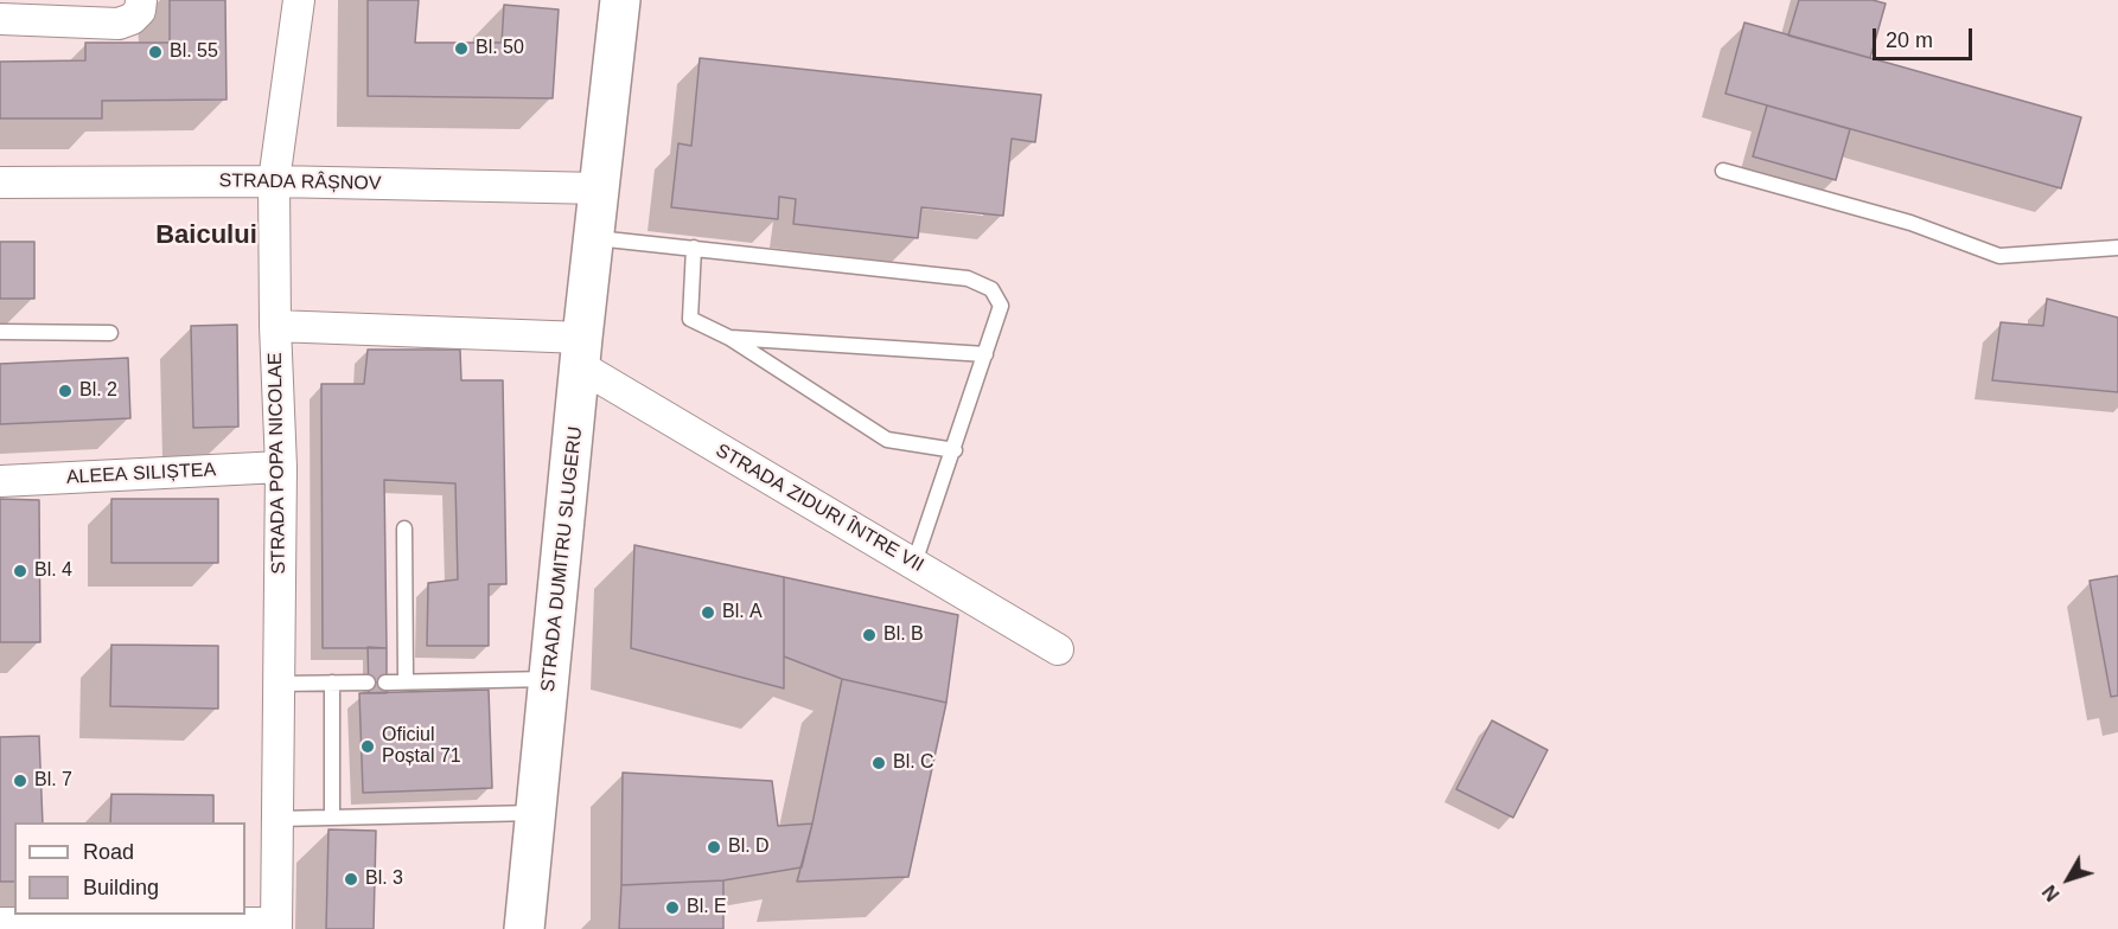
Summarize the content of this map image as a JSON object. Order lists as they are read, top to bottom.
{
  "streets": {
    "main road": ["STRADA DUMITRU SLUGERU"],
    "street": [
      "STRADA RÂȘNOV",
      "STRADA POPA NICOLAE",
      "ALEEA SILIȘTEA",
      "STRADA ZIDURI ÎNTRE VII"
    ]
  },
  "crossings": [
    ["STRADA RÂȘNOV", "STRADA POPA NICOLAE"],
    ["STRADA RÂȘNOV", "STRADA DUMITRU SLUGERU"],
    ["STRADA POPA NICOLAE", "ALEEA SILIȘTEA"],
    ["STRADA ZIDURI ÎNTRE VII", "STRADA DUMITRU SLUGERU"]
  ],
  "districts": ["Baicului"],
  "places": [
    "Bl. 50",
    "Bl. 55",
    "Bl. 2",
    "Bl. 4",
    "Bl. A",
    "Bl. B",
    "Oficiul Poștal 71",
    "Bl. C",
    "Bl. 7",
    "Bl. D",
    "Bl. 3",
    "Bl. E"
  ],
  "legend": ["Road", "Building"],
  "scale_bar": "20 m",
  "north": "bottom left"
}
